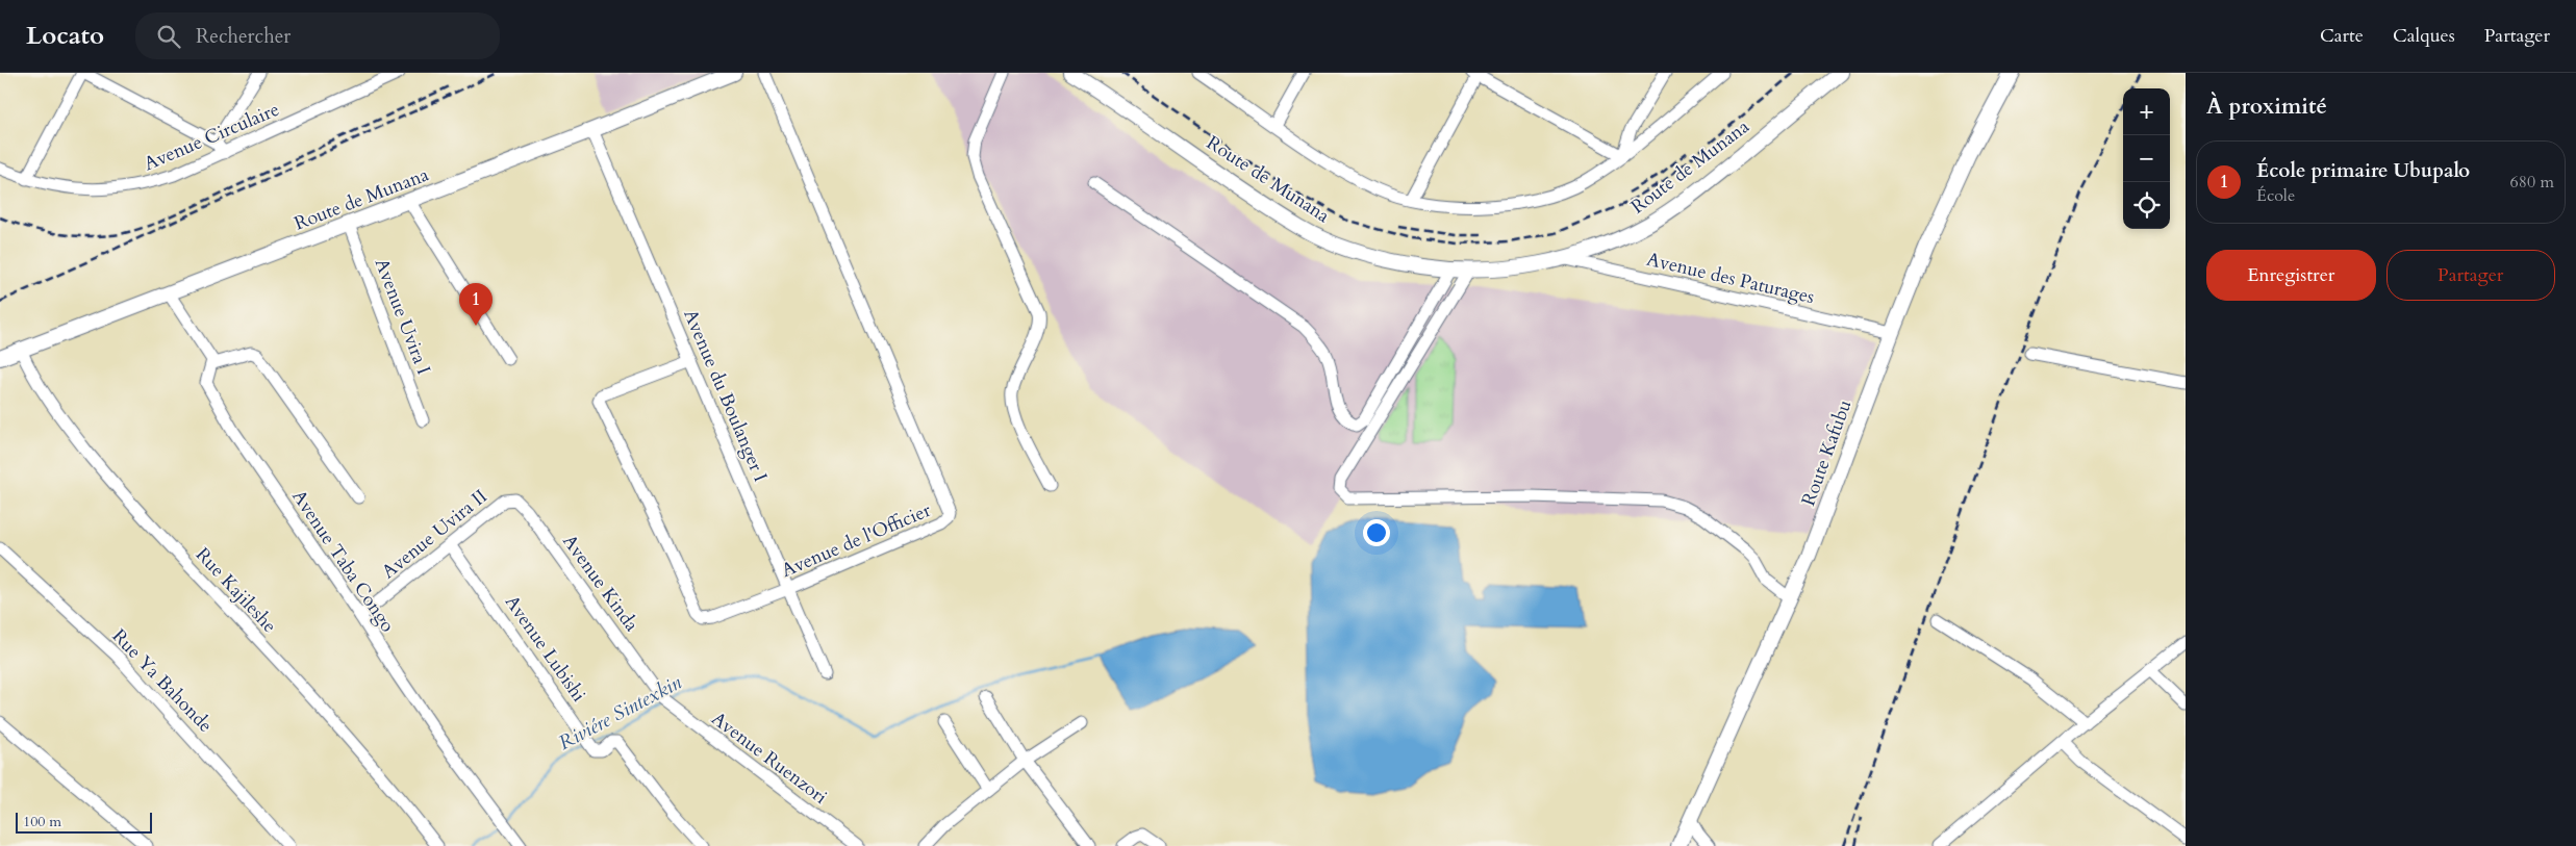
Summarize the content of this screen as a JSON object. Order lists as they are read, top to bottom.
{
  "streets": {
    "main road": ["Route de Munana", "Route Kafubu"],
    "street": [
      "Avenue Circulaire",
      "Avenue des Paturages",
      "Avenue Uvira I",
      "Avenue du Boulanger I",
      "Avenue Uvira II",
      "Avenue de l'Officier",
      "Avenue Taba Congo",
      "Avenue Kinda",
      "Rue Kajileshe",
      "Avenue Lubishi",
      "Rue Ya Bahonde",
      "Avenue Ruenzori"
    ]
  },
  "crossings": [
    ["Route de Munana", "Avenue des Paturages"],
    ["Route de Munana", "Avenue Uvira I"],
    ["Route de Munana", "Avenue du Boulanger I"],
    ["Route de Munana", "Rue Kajileshe"],
    ["Avenue des Paturages", "Route Kafubu"],
    ["Avenue du Boulanger I", "Avenue de l'Officier"],
    ["Avenue Uvira II", "Avenue Taba Congo"],
    ["Avenue Uvira II", "Avenue Kinda"],
    ["Avenue Uvira II", "Avenue Lubishi"],
    ["Avenue Kinda", "Avenue Ruenzori"]
  ],
  "water": ["Riviére Sintexkin"],
  "scale_bar": "100 m",
  "page": {
    "header": "Locato",
    "search": "Rechercher",
    "nav": ["Carte", "Calques", "Partager"],
    "heading": "À proximité",
    "map_buttons": ["+", "−"],
    "list": [
      {
        "mark": "1",
        "name": "École primaire Ubupalo",
        "note": "École",
        "value": "680 m"
      }
    ],
    "buttons": ["Enregistrer", "Partager"],
    "pins": "1",
    "scale": "100 m"
  }
}
